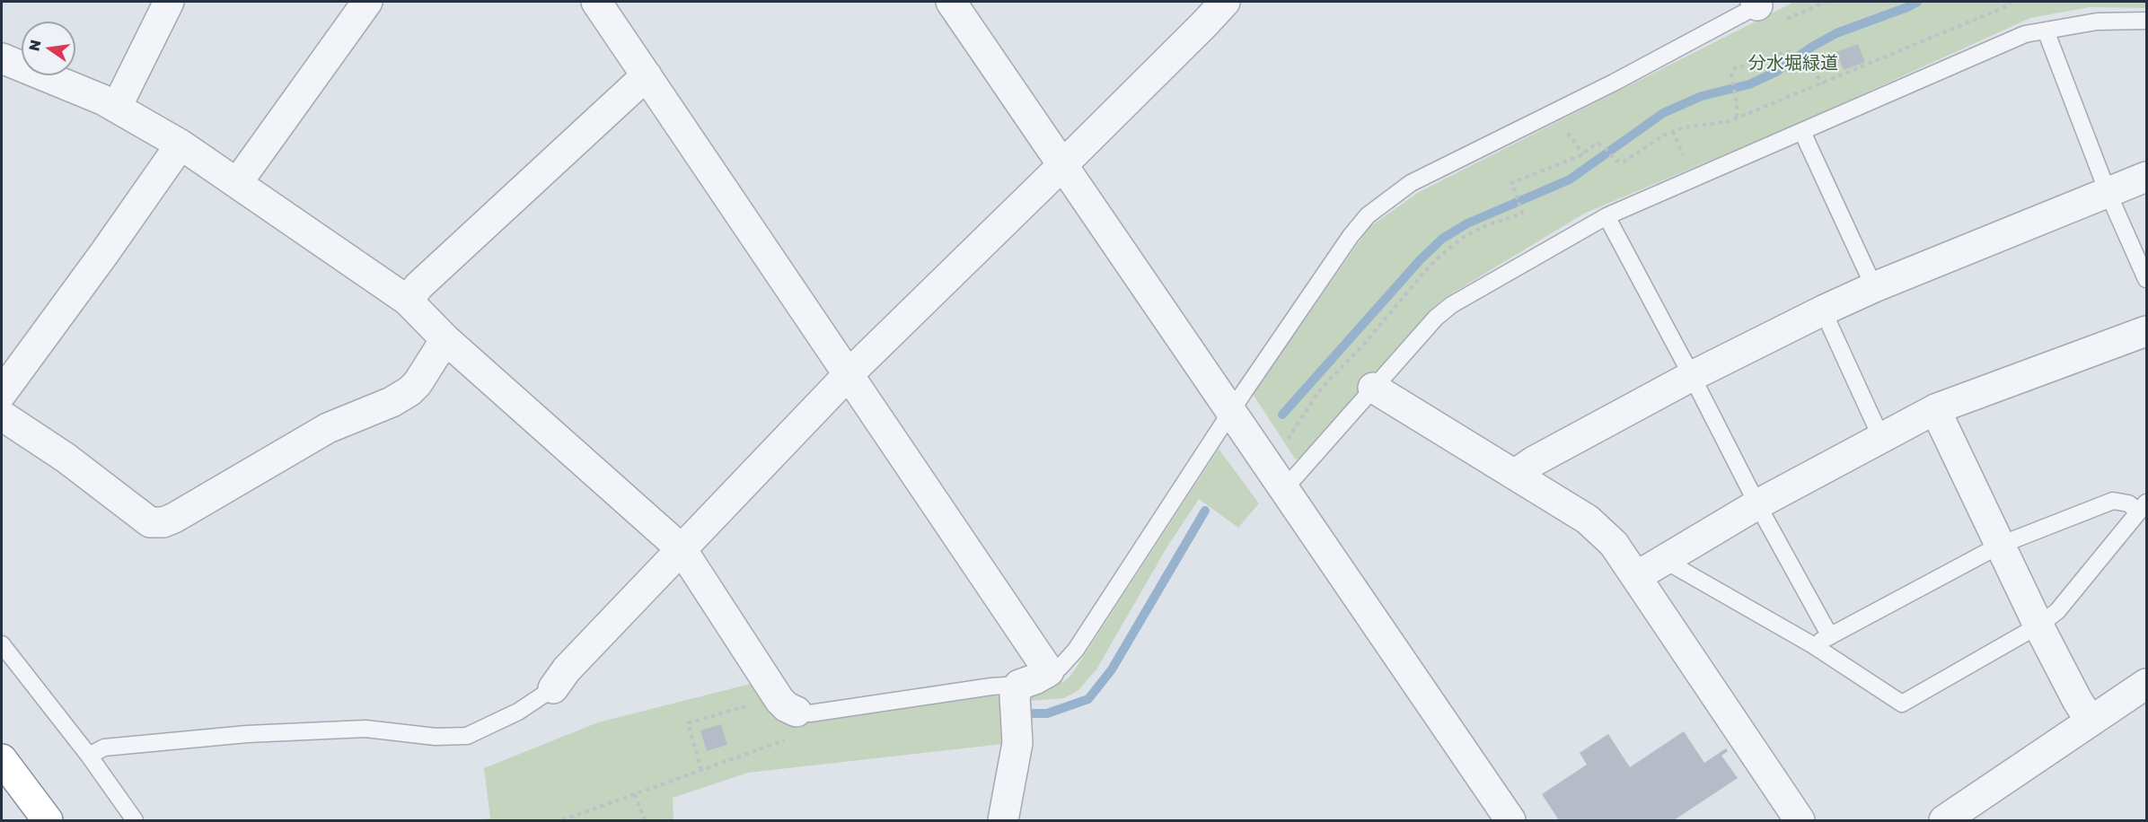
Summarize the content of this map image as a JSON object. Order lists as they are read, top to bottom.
{
  "parks": ["分水堀緑道"],
  "north": "left"
}
